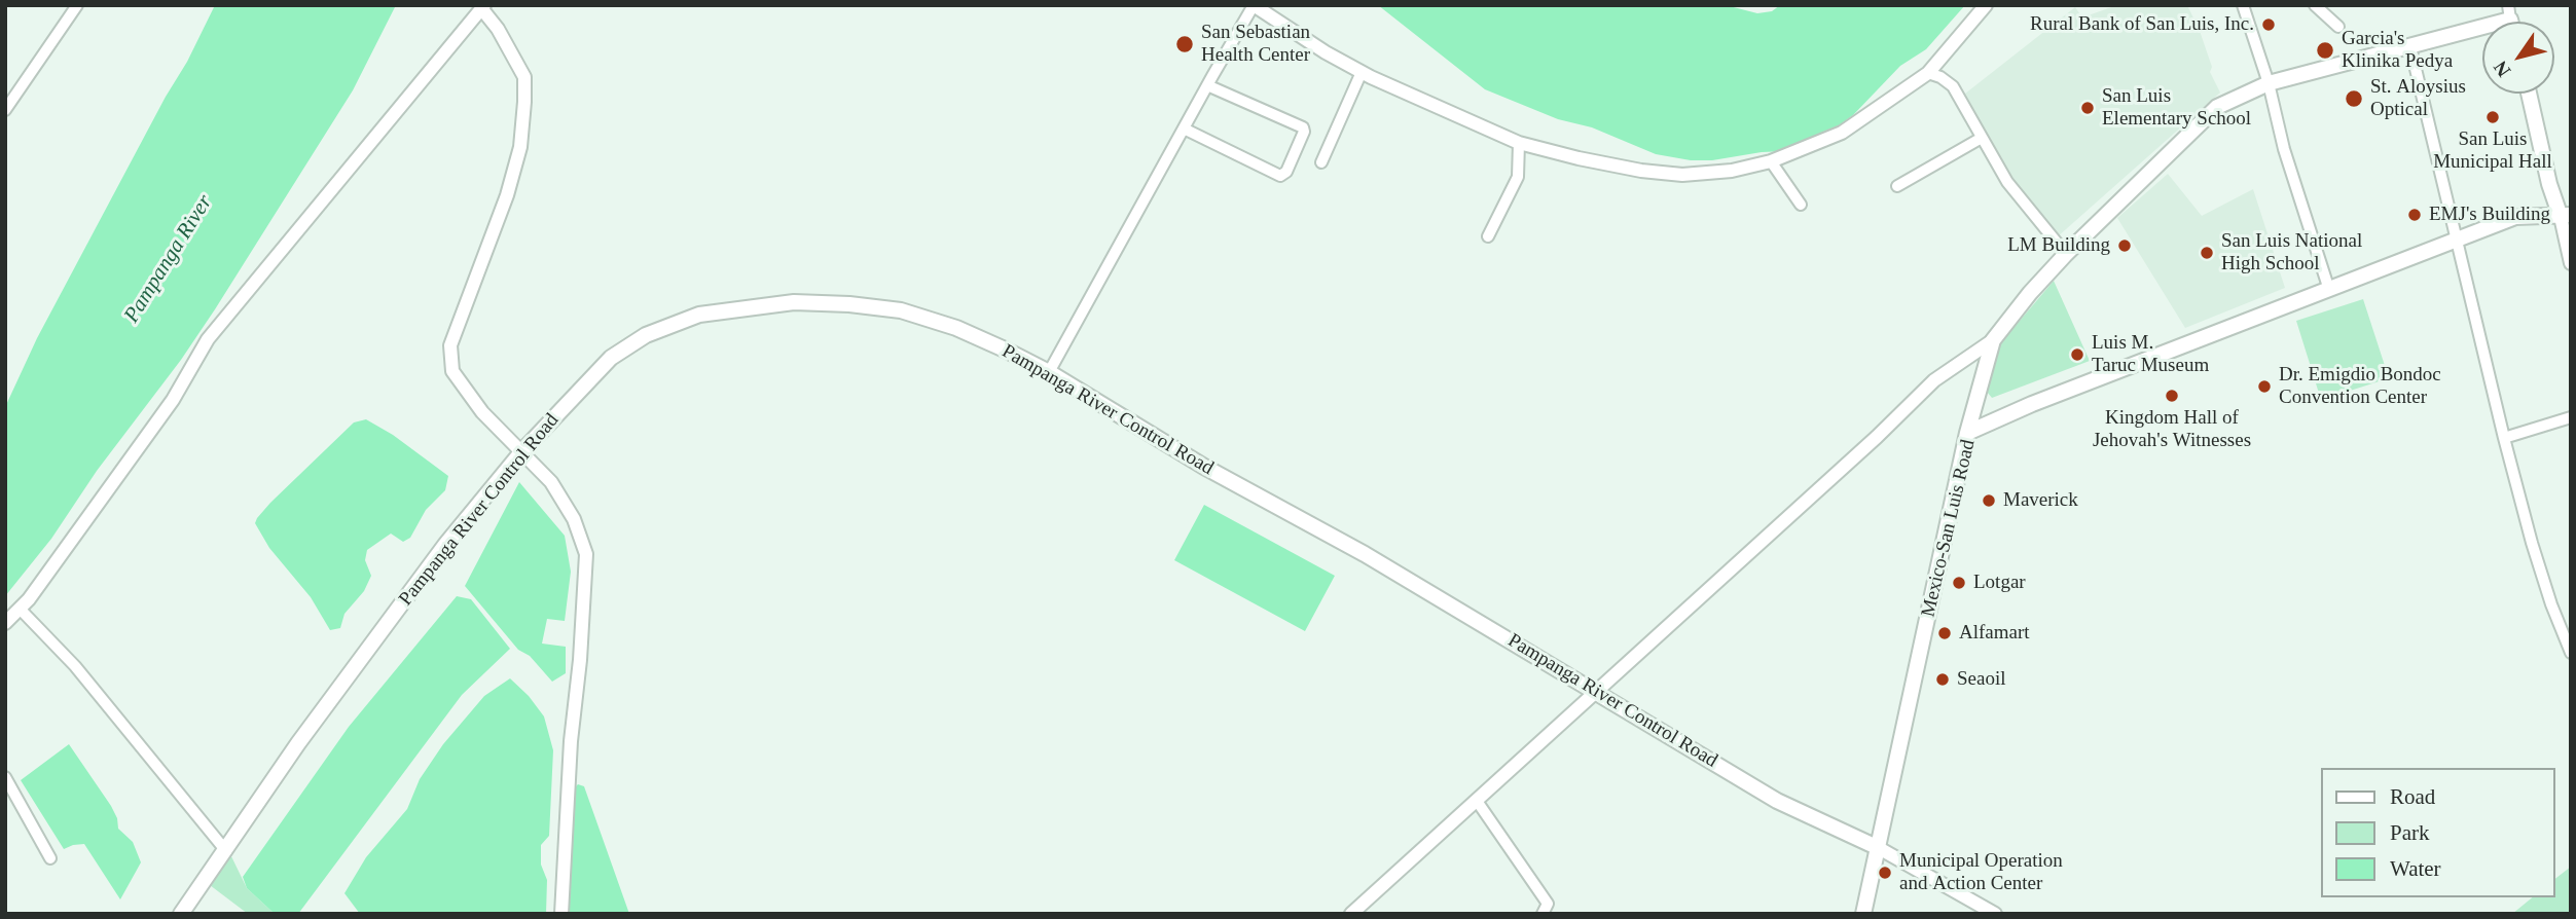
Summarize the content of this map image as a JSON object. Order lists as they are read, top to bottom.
{
  "streets": {
    "main road": ["Pampanga River Control Road", "Mexico-San Luis Road"]
  },
  "crossings": [
    ["Pampanga River Control Road", "Mexico-San Luis Road"]
  ],
  "water": ["Pampanga River"],
  "places": [
    "Rural Bank of San Luis, Inc.",
    "San Sebastian Health Center",
    "Garcia's Klinika Pedya",
    "St. Aloysius Optical",
    "San Luis Elementary School",
    "San Luis Municipal Hall",
    "EMJ's Building",
    "LM Building",
    "San Luis National High School",
    "Luis M. Taruc Museum",
    "Dr. Emigdio Bondoc Convention Center",
    "Kingdom Hall of Jehovah's Witnesses",
    "Maverick",
    "Lotgar",
    "Alfamart",
    "Seaoil",
    "Municipal Operation and Action Center"
  ],
  "legend": ["Road", "Park", "Water"],
  "north": "bottom left"
}
